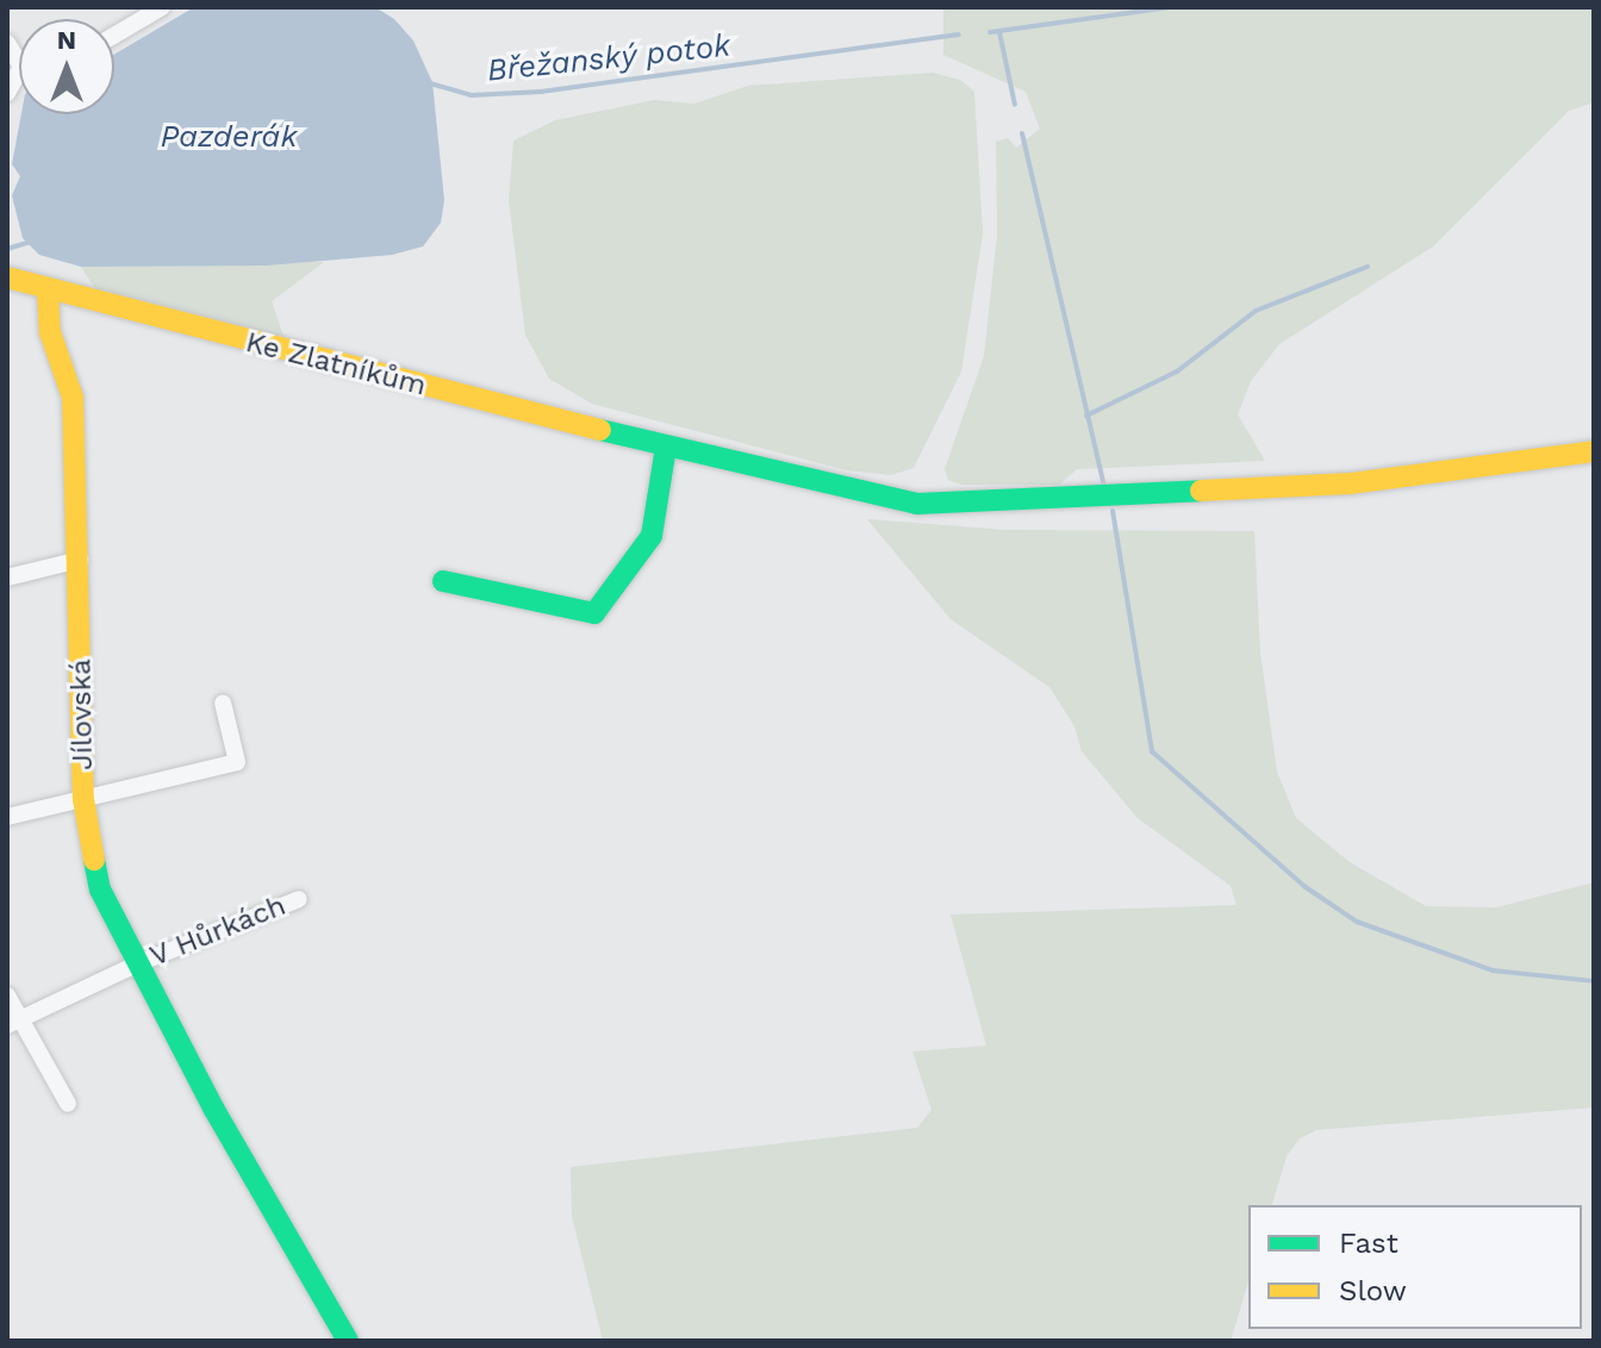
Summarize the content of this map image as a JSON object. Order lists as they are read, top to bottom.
{
  "streets": {
    "main road": ["Ke Zlatníkům", "Jílovská"],
    "street": ["V Hůrkách"]
  },
  "crossings": [
    ["Ke Zlatníkům", "Jílovská"],
    ["Jílovská", "V Hůrkách"]
  ],
  "water": ["Břežanský potok", "Pazderák"],
  "legend": ["Fast", "Slow"],
  "north": "top"
}
